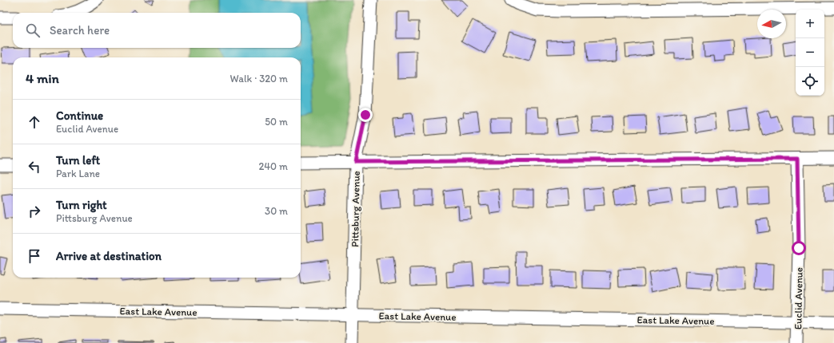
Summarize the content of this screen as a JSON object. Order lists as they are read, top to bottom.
{
  "streets": {
    "street": ["Pittsburg Avenue", "Euclid Avenue", "East Lake Avenue"]
  },
  "crossings": [
    ["Pittsburg Avenue", "East Lake Avenue"],
    ["Euclid Avenue", "East Lake Avenue"]
  ],
  "north": "left",
  "page": {
    "map_buttons": ["+", "−"],
    "search": "Search here",
    "heading": ["4 min", "Walk · 320 m"],
    "list": [
      ["Continue", "Euclid Avenue", "50 m"],
      ["Turn left", "Park Lane", "240 m"],
      ["Turn right", "Pittsburg Avenue", "30 m"],
      "Arrive at destination"
    ]
  }
}
